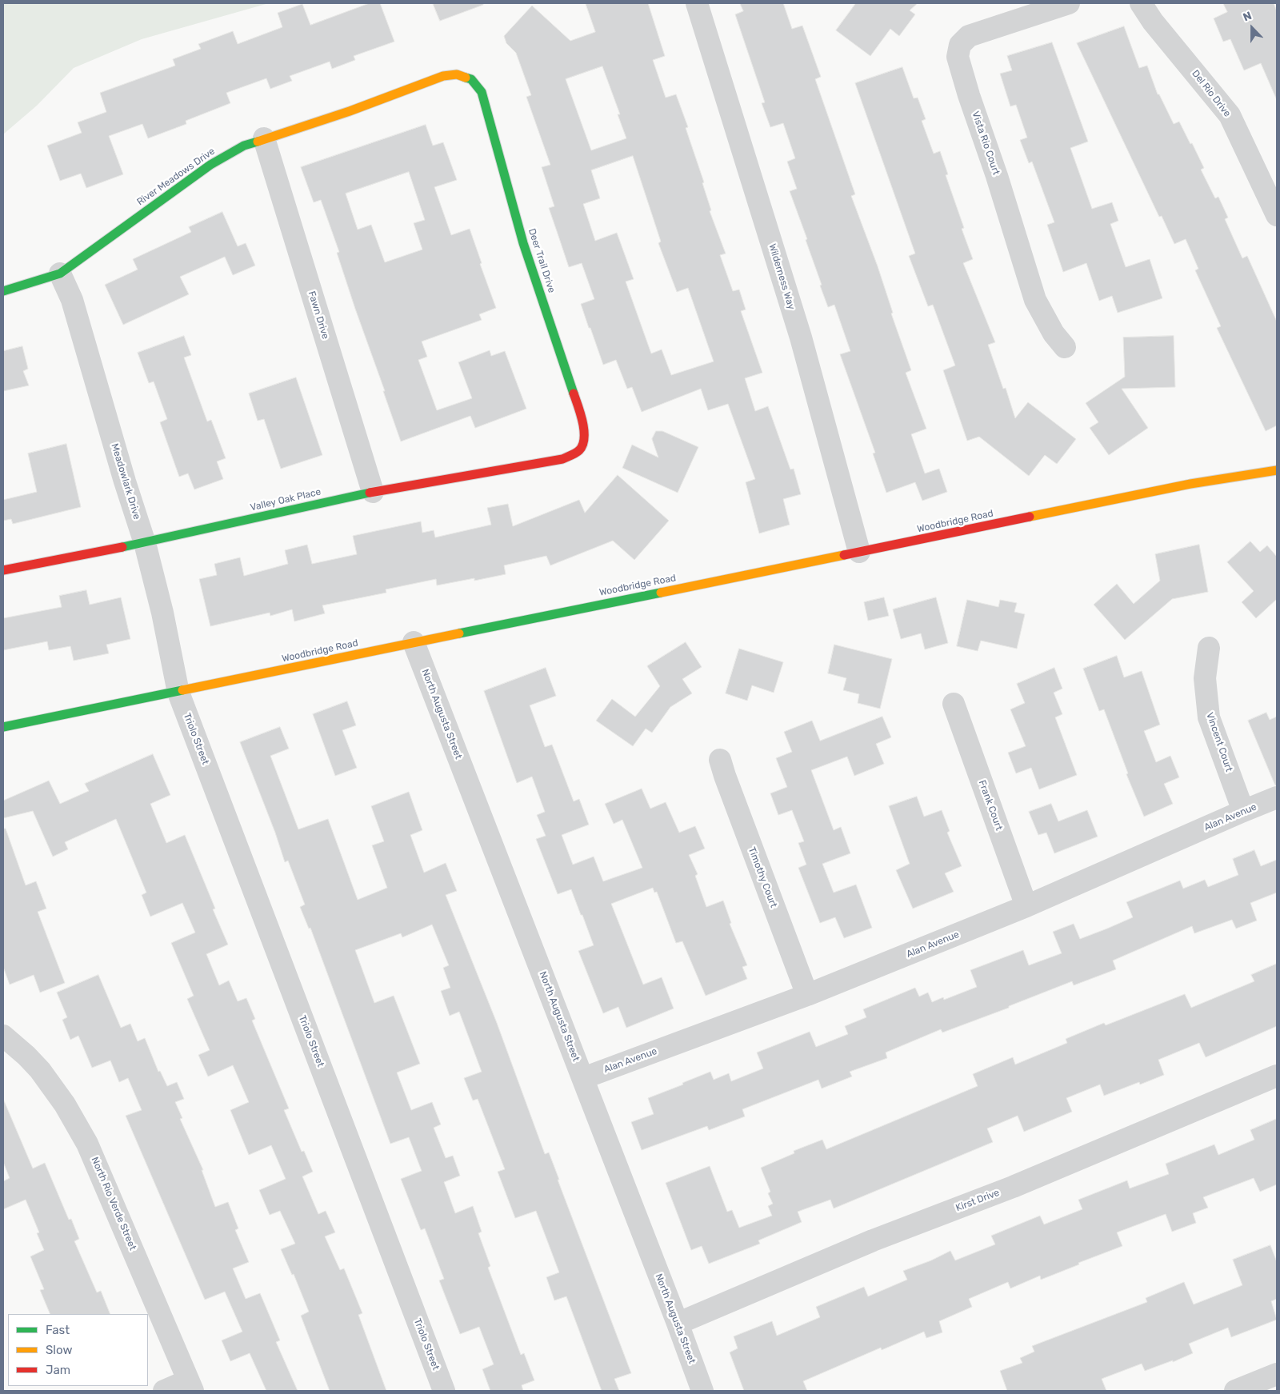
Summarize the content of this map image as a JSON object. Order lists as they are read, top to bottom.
{
  "streets": {
    "street": [
      "Del Rio Drive",
      "Vista Rio Court",
      "River Meadows Drive",
      "Deer Trail Drive",
      "Wilderness Way",
      "Fawn Drive",
      "Meadowlark Drive",
      "Valley Oak Place",
      "Woodbridge Road",
      "North Augusta Street",
      "Triolo Street",
      "Vincent Court",
      "Frank Court",
      "Alan Avenue",
      "Timothy Court",
      "Kirst Drive",
      "North Rio Verde Street"
    ]
  },
  "crossings": [
    ["River Meadows Drive", "Deer Trail Drive"],
    ["River Meadows Drive", "Fawn Drive"],
    ["River Meadows Drive", "Meadowlark Drive"],
    ["Deer Trail Drive", "Valley Oak Place"],
    ["Wilderness Way", "Woodbridge Road"],
    ["Fawn Drive", "Valley Oak Place"],
    ["Meadowlark Drive", "Valley Oak Place"],
    ["Meadowlark Drive", "Woodbridge Road"],
    ["Meadowlark Drive", "Triolo Street"],
    ["Woodbridge Road", "North Augusta Street"],
    ["Woodbridge Road", "Triolo Street"],
    ["North Augusta Street", "Alan Avenue"],
    ["North Augusta Street", "Kirst Drive"],
    ["Vincent Court", "Alan Avenue"],
    ["Frank Court", "Alan Avenue"],
    ["Alan Avenue", "Timothy Court"]
  ],
  "legend": ["Fast", "Slow", "Jam"],
  "north": "top"
}
